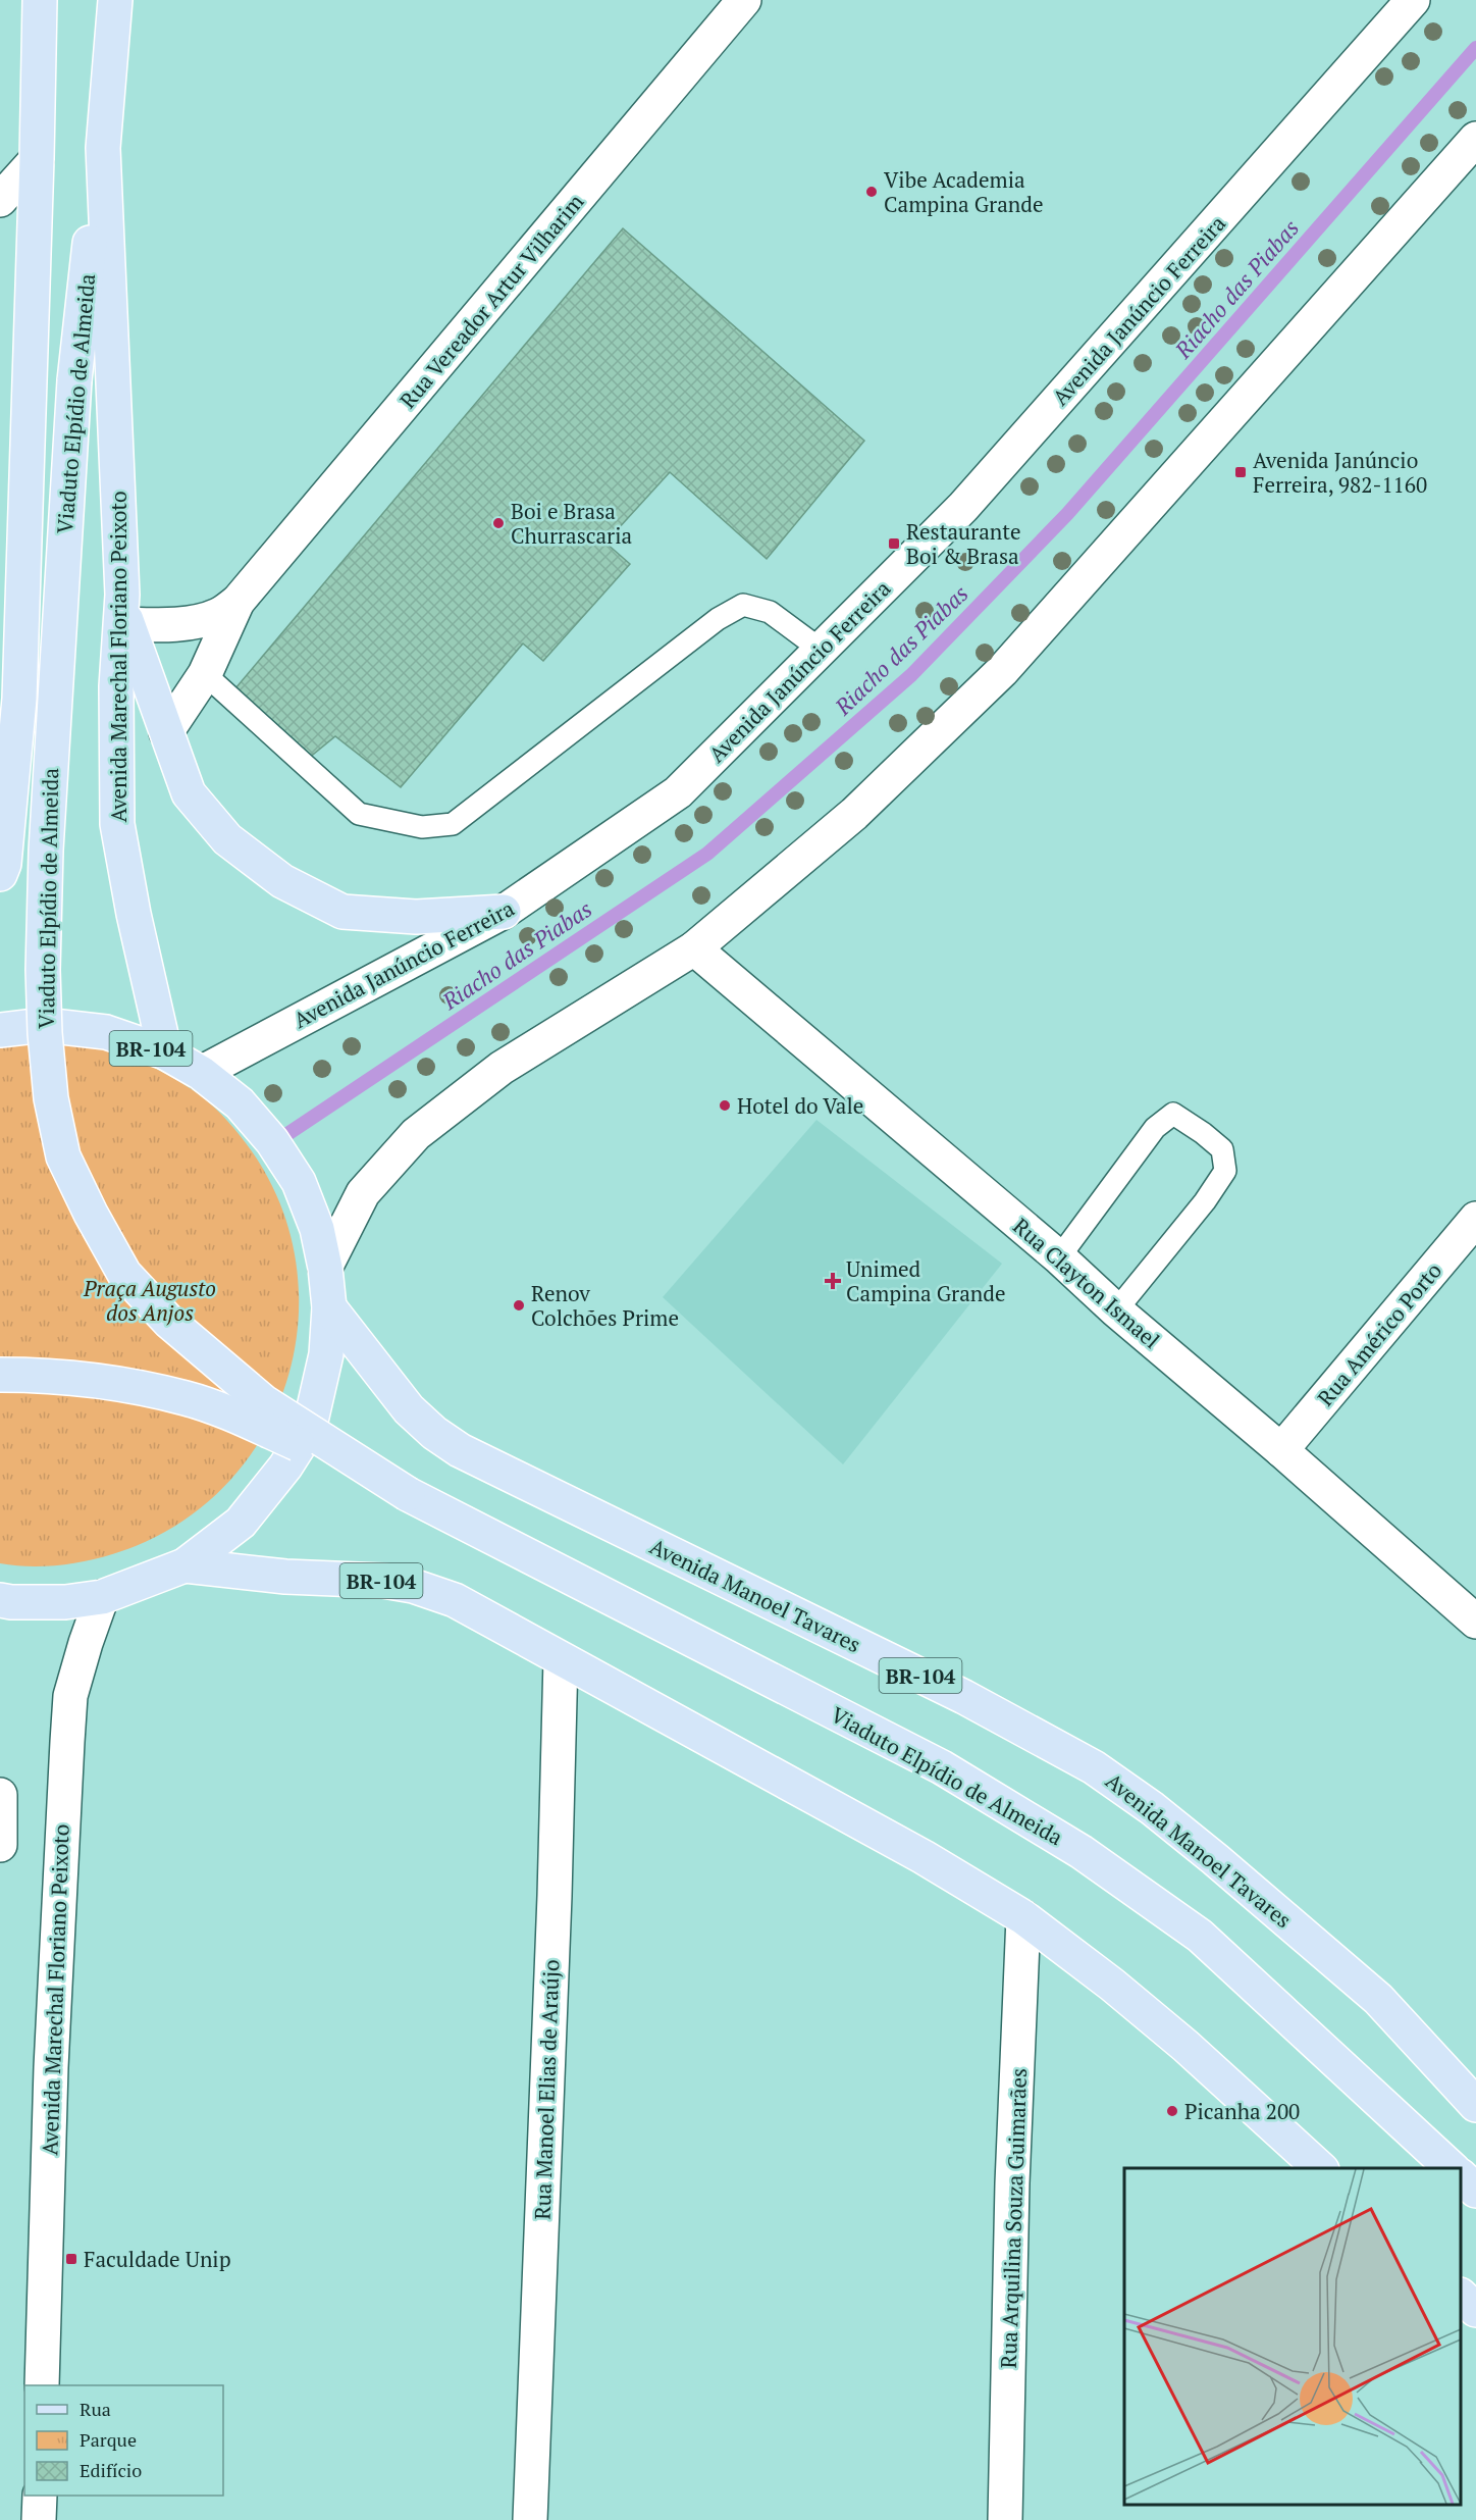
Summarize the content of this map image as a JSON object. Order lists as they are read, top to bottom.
{
  "streets": {
    "main road": [
      "Rua Vereador Artur Vilharim",
      "Avenida Janúncio Ferreira",
      "Viaduto Elpídio de Almeida",
      "Avenida Marechal Floriano Peixoto",
      "BR-104",
      "Rua Clayton Ismael",
      "Rua Américo Porto",
      "Avenida Manoel Tavares",
      "Rua Manoel Elias de Araújo",
      "Rua Arquilina Souza Guimarães"
    ]
  },
  "crossings": [
    ["Rua Vereador Artur Vilharim", "Avenida Marechal Floriano Peixoto"],
    ["Avenida Janúncio Ferreira", "BR-104"],
    ["Viaduto Elpídio de Almeida", "Avenida Marechal Floriano Peixoto"],
    ["Avenida Marechal Floriano Peixoto", "BR-104"],
    ["BR-104", "Avenida Manoel Tavares"],
    ["BR-104", "Rua Manoel Elias de Araújo"],
    ["BR-104", "Rua Arquilina Souza Guimarães"],
    ["Rua Clayton Ismael", "Rua Américo Porto"]
  ],
  "water": ["Riacho das Piabas"],
  "parks": ["Praça Augusto dos Anjos"],
  "places": {
    "other": [
      "Vibe Academia Campina Grande",
      "Boi e Brasa Churrascaria",
      "Hotel do Vale",
      "Renov Colchões Prime",
      "Picanha 200"
    ],
    "transit": ["Avenida Janúncio Ferreira, 982-1160", "Restaurante Boi & Brasa", "Faculdade Unip"],
    "health": ["Unimed Campina Grande"]
  },
  "legend": ["Rua", "Parque", "Edifício"]
}
